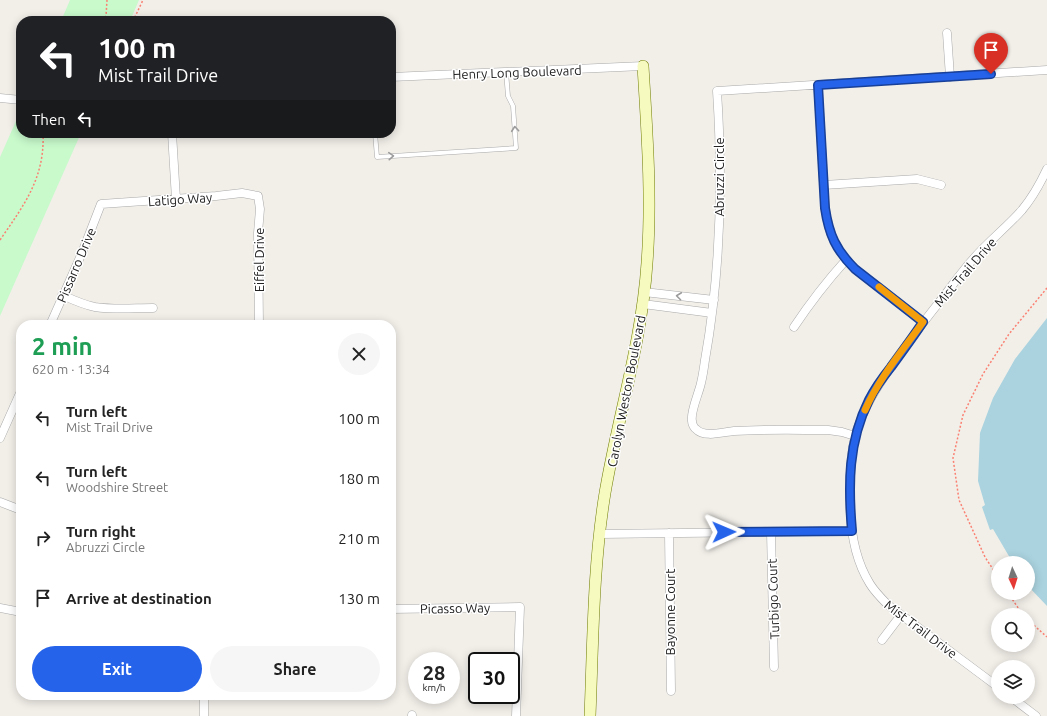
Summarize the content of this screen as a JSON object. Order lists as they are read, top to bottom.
{
  "streets": {
    "street": [
      "Henry Long Boulevard",
      "Abruzzi Circle",
      "Latigo Way",
      "Eiffel Drive",
      "Pissarro Drive",
      "Mist Trail Drive",
      "Carolyn Weston Boulevard",
      "Turbigo Court",
      "Picasso Way",
      "Bayonne Court"
    ]
  },
  "crossings": [
    ["Henry Long Boulevard", "Carolyn Weston Boulevard"],
    ["Abruzzi Circle", "Mist Trail Drive"],
    ["Latigo Way", "Eiffel Drive"],
    ["Latigo Way", "Pissarro Drive"]
  ],
  "north": "bottom",
  "page": {
    "turn": ["100 m", "Mist Trail Drive"],
    "then": "Then",
    "heading": ["2 min", "620 m · 13:34"],
    "list": [
      {
        "name": "Turn left",
        "note": "Mist Trail Drive",
        "value": "100 m"
      },
      {
        "name": "Turn left",
        "note": "Woodshire Street",
        "value": "180 m"
      },
      {
        "name": "Turn right",
        "note": "Abruzzi Circle",
        "value": "210 m"
      },
      {
        "name": "Arrive at destination",
        "value": "130 m"
      }
    ],
    "buttons": ["Exit", "Share"],
    "speed": "28 km/h",
    "limit": "30"
  }
}
